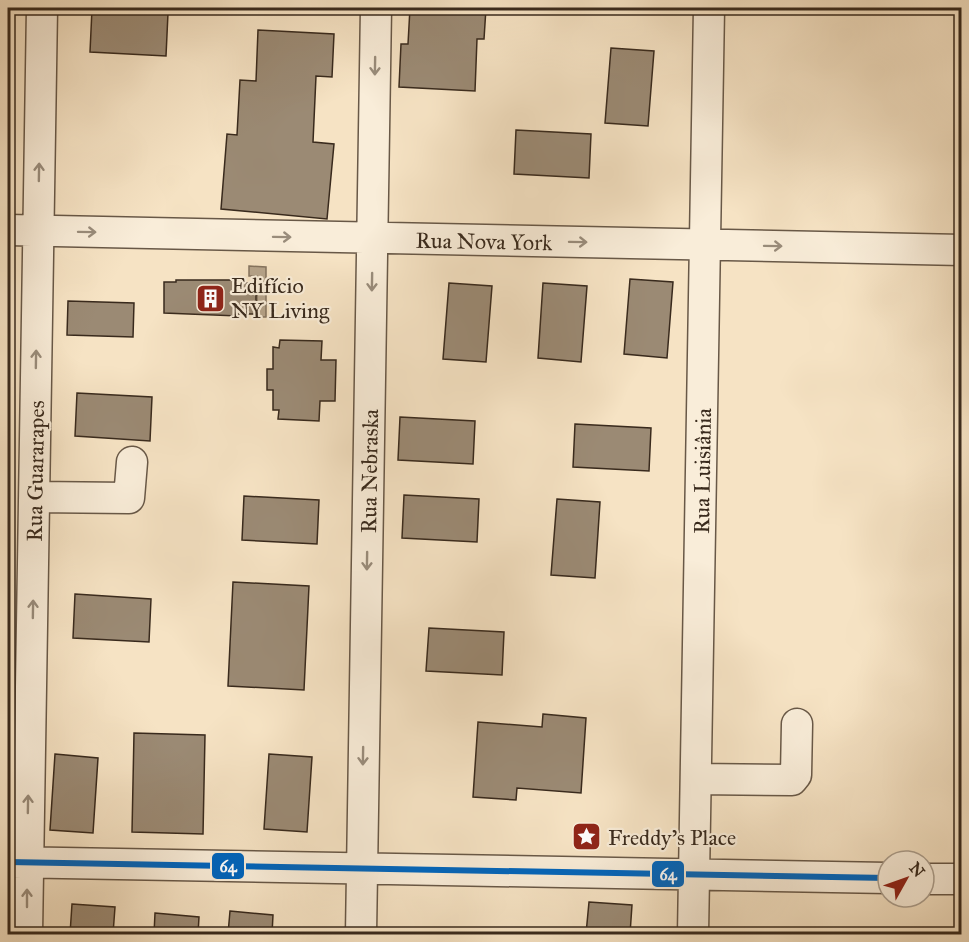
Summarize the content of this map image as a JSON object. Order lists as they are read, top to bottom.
{
  "streets": {
    "street": [
      "Rua Nova York",
      "Rua Guararapes",
      "Rua Nebraska",
      "Rua Luisiânia"
    ]
  },
  "crossings": [
    ["Rua Nova York", "Rua Guararapes"],
    ["Rua Nova York", "Rua Nebraska"],
    ["Rua Nova York", "Rua Luisiânia"]
  ],
  "one_way": ["Rua Nova York", "Rua Guararapes", "Rua Nebraska"],
  "places": {
    "building": ["Edifício NY Living"],
    "place": ["Freddy's Place"]
  },
  "lines": ["transit line 64"],
  "north": "top right"
}
